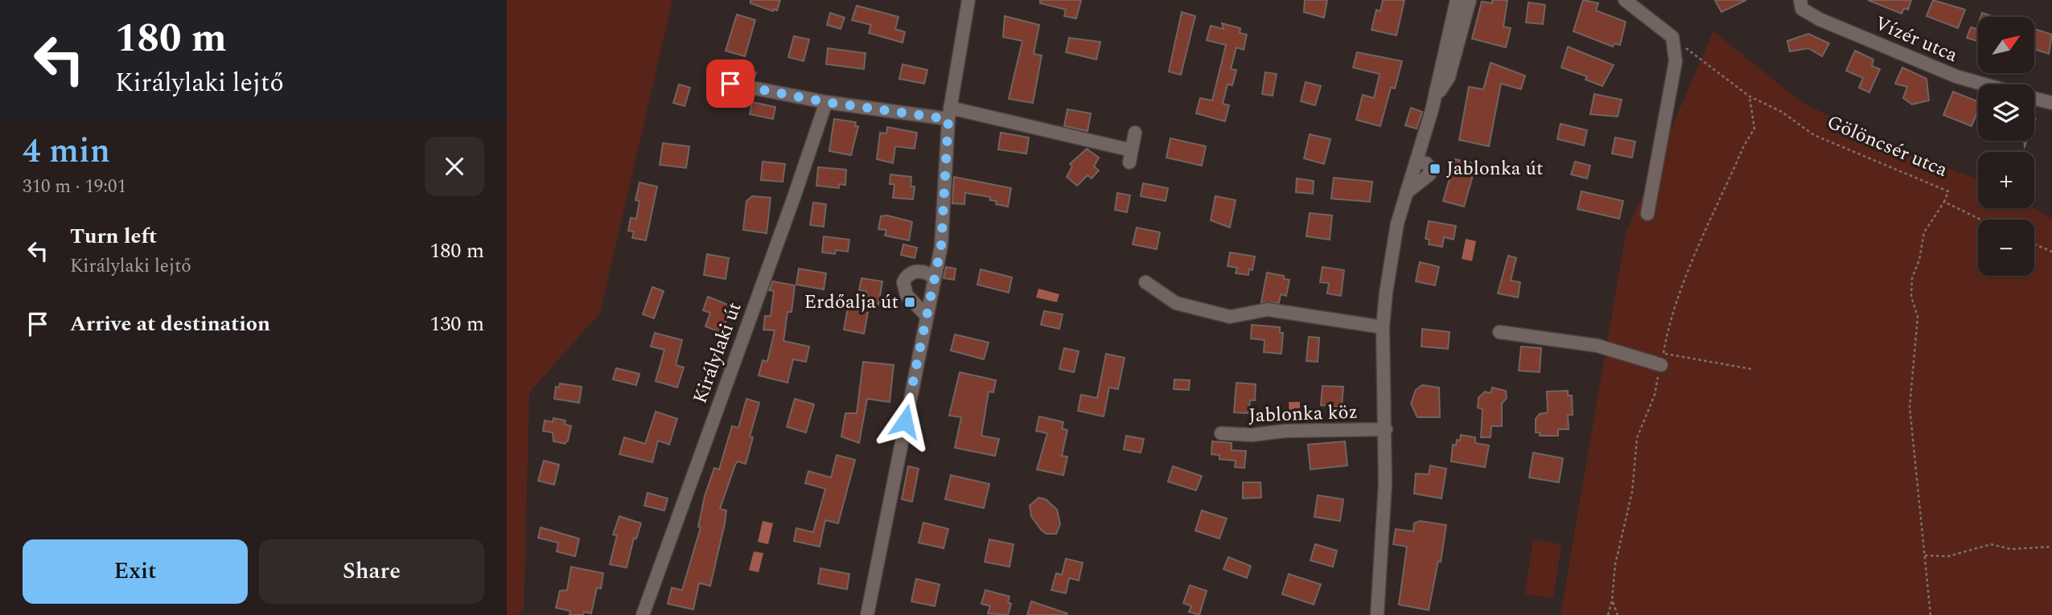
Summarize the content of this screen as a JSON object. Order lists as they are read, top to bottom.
{
  "streets": {
    "street": ["Vízér utca", "Királylaki út", "Jablonka köz"],
    "path": ["Gölöncsér utca"]
  },
  "places": {
    "transit": ["Jablonka út", "Erdőalja út"]
  },
  "north": "top right",
  "page": {
    "turn": ["180 m", "Királylaki lejtő"],
    "map_buttons": ["+", "−"],
    "heading": ["4 min", "310 m · 19:01"],
    "list": [
      {
        "name": "Turn left",
        "note": "Királylaki lejtő",
        "value": "180 m"
      },
      {
        "name": "Arrive at destination",
        "value": "130 m"
      }
    ],
    "buttons": ["Exit", "Share"]
  }
}
